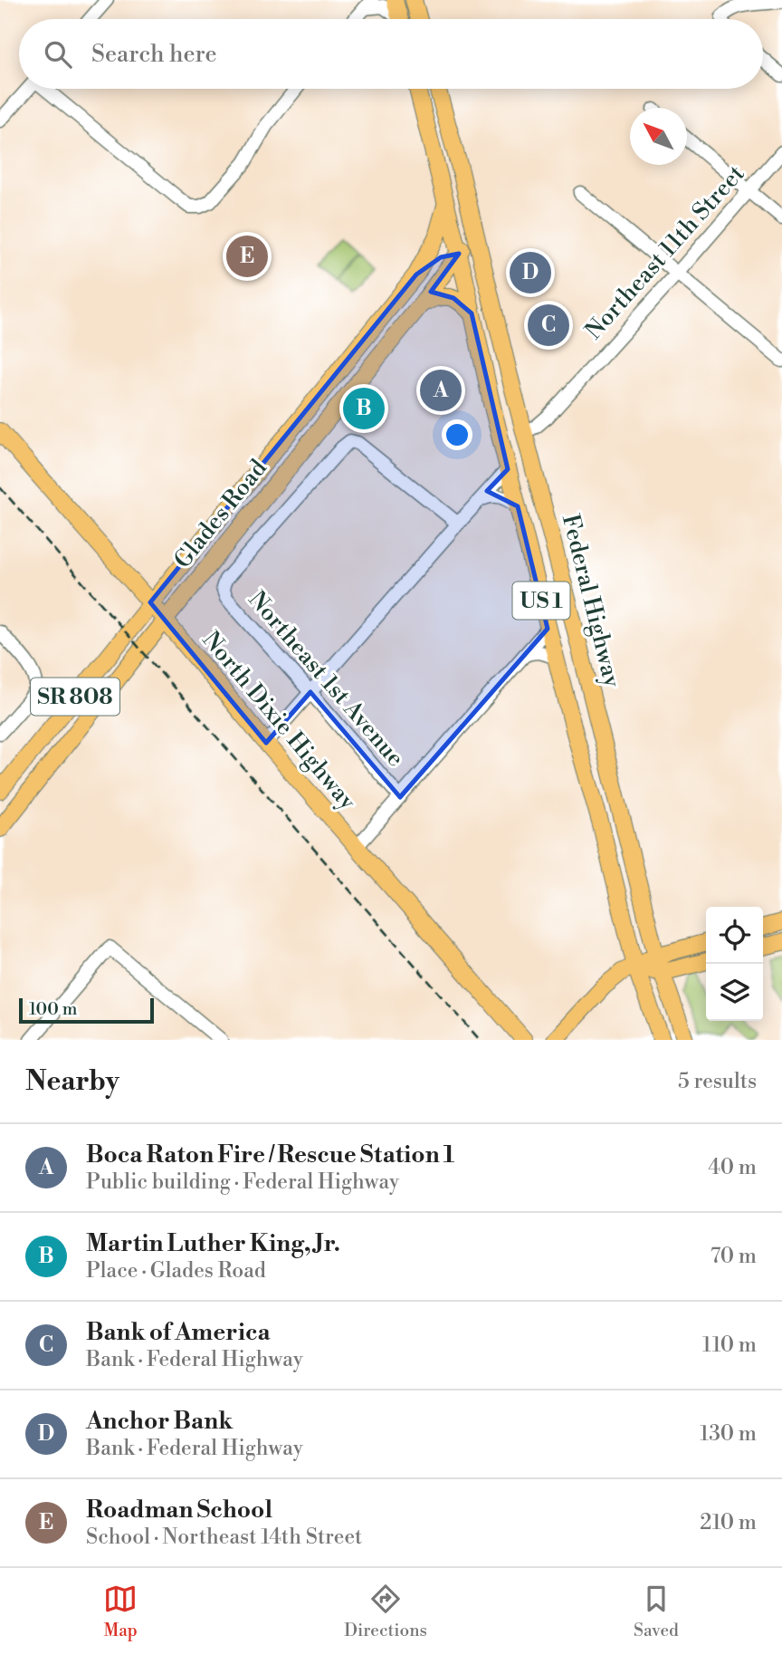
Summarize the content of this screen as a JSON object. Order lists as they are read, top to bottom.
{
  "streets": {
    "main road": [
      "Glades Road",
      "US 1",
      "Federal Highway",
      "SR 808",
      "North Dixie Highway"
    ],
    "street": ["Northeast 11th Street", "Northeast 1st Avenue"]
  },
  "crossings": [
    ["Northeast 11th Street", "Federal Highway"],
    ["Glades Road", "US 1"],
    ["Glades Road", "Federal Highway"],
    ["Glades Road", "North Dixie Highway"],
    ["US 1", "Federal Highway"]
  ],
  "scale_bar": "100 m",
  "north": "top left",
  "page": {
    "search": "Search here",
    "pins": [
      "E",
      "D",
      "C",
      "A",
      "B"
    ],
    "scale": "100 m",
    "heading": ["Nearby", "5 results"],
    "list": [
      {
        "mark": "A",
        "name": "Boca Raton Fire / Rescue Station 1",
        "note": "Public building · Federal Highway",
        "value": "40 m"
      },
      {
        "mark": "B",
        "name": "Martin Luther King, Jr.",
        "note": "Place · Glades Road",
        "value": "70 m"
      },
      {
        "mark": "C",
        "name": "Bank of America",
        "note": "Bank · Federal Highway",
        "value": "110 m"
      },
      {
        "mark": "D",
        "name": "Anchor Bank",
        "note": "Bank · Federal Highway",
        "value": "130 m"
      },
      {
        "mark": "E",
        "name": "Roadman School",
        "note": "School · Northeast 14th Street",
        "value": "210 m"
      }
    ],
    "nav": ["Map", "Directions", "Saved"]
  }
}
